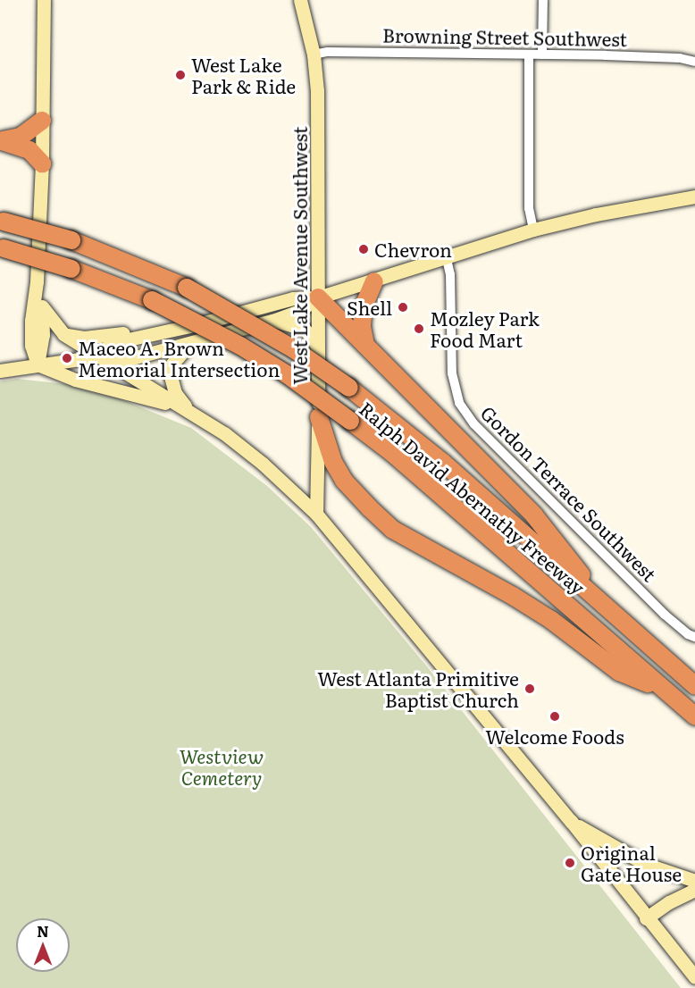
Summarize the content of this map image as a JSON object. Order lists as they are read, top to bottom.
{
  "streets": {
    "highway": ["Ralph David Abernathy Freeway"],
    "main road": ["West Lake Avenue Southwest"],
    "street": ["Browning Street Southwest", "Gordon Terrace Southwest"]
  },
  "crossings": [
    ["Browning Street Southwest", "West Lake Avenue Southwest"]
  ],
  "parks": ["Westview Cemetery"],
  "places": [
    "West Lake Park & Ride",
    "Chevron",
    "Shell",
    "Mozley Park Food Mart",
    "Maceo A. Brown Memorial Intersection",
    "West Atlanta Primitive Baptist Church",
    "Welcome Foods",
    "Original Gate House"
  ],
  "north": "top"
}
